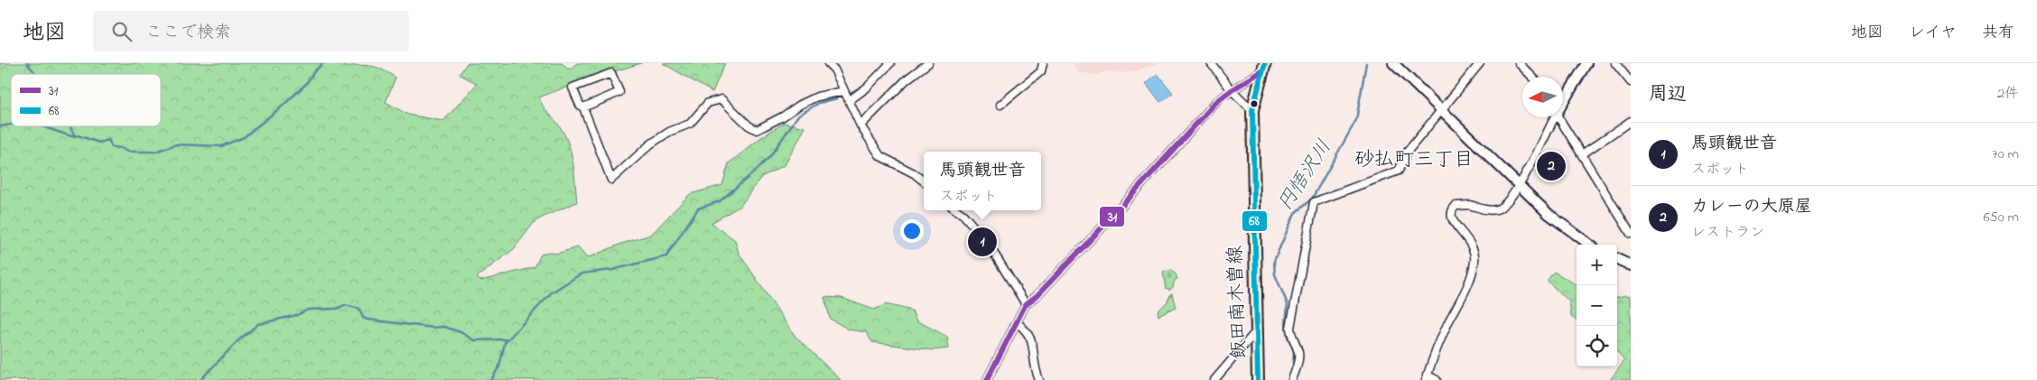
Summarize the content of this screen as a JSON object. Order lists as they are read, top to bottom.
{
  "streets": {
    "main road": ["飯田南木曽線"]
  },
  "districts": ["砂払町三丁目"],
  "water": ["円悟沢川"],
  "lines": ["transit line 68", "transit line 31"],
  "legend": ["31", "68"],
  "north": "left",
  "page": {
    "header": "地図",
    "search": "ここで検索",
    "nav": ["地図", "レイヤ", "共有"],
    "heading": ["周辺", "2件"],
    "list": [
      {
        "mark": "1",
        "name": "馬頭観世音",
        "note": "スポット",
        "value": "70 m"
      },
      {
        "mark": "2",
        "name": "カレーの大原屋",
        "note": "レストラン",
        "value": "650 m"
      }
    ],
    "pins": ["2", "1"],
    "popup": ["馬頭観世音", "スポット"],
    "map_buttons": ["+", "−"]
  }
}
